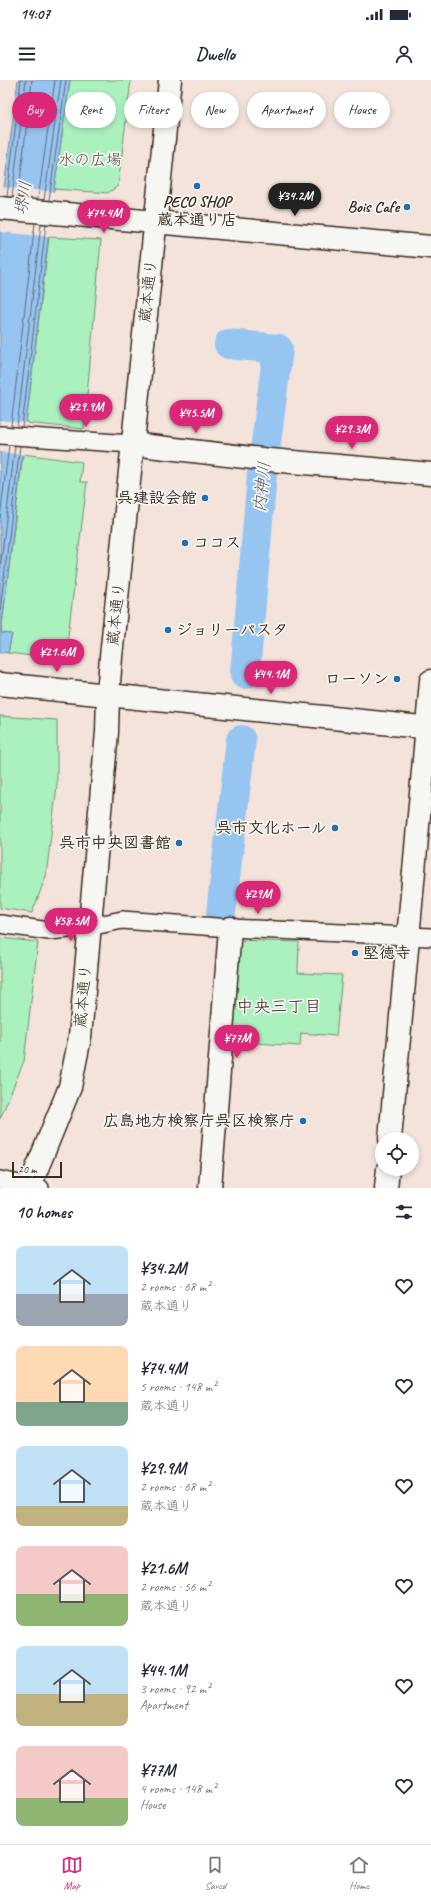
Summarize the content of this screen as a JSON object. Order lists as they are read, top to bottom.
{
  "streets": {
    "street": ["蔵本通り"]
  },
  "districts": ["中央三丁目"],
  "water": ["堺川", "内神川"],
  "parks": ["水の広場"],
  "places": [
    "PECO SHOP 蔵本通り店",
    "Bois Cafe",
    "呉建設会館",
    "ココス",
    "ジョリーパスタ",
    "ローソン",
    "呉市文化ホール",
    "呉市中央図書館",
    "堅徳寺",
    "広島地方検察庁呉区検察庁"
  ],
  "scale_bar": "20 m",
  "page": {
    "status": "14:07",
    "header": "Dwello",
    "chip": [
      "Buy",
      "Rent",
      "Filters",
      "New",
      "Apartment",
      "House"
    ],
    "price": [
      "¥34.2M",
      "¥74.4M",
      "¥29.9M",
      "¥45.5M",
      "¥29.3M",
      "¥21.6M",
      "¥44.1M",
      "¥29M",
      "¥58.5M",
      "¥77M"
    ],
    "scale": "20 m",
    "heading": "10 homes",
    "list": [
      {
        "name": "¥34.2M",
        "note": "2 rooms · 68 m² · 蔵本通り"
      },
      {
        "name": "¥74.4M",
        "note": "5 rooms · 148 m² · 蔵本通り"
      },
      {
        "name": "¥29.9M",
        "note": "2 rooms · 68 m² · 蔵本通り"
      },
      {
        "name": "¥21.6M",
        "note": "2 rooms · 56 m² · 蔵本通り"
      },
      {
        "name": "¥44.1M",
        "note": "3 rooms · 92 m² · Apartment"
      },
      {
        "name": "¥77M",
        "note": "4 rooms · 148 m² · House"
      }
    ],
    "tabs": ["Map", "Saved", "Home"]
  }
}
